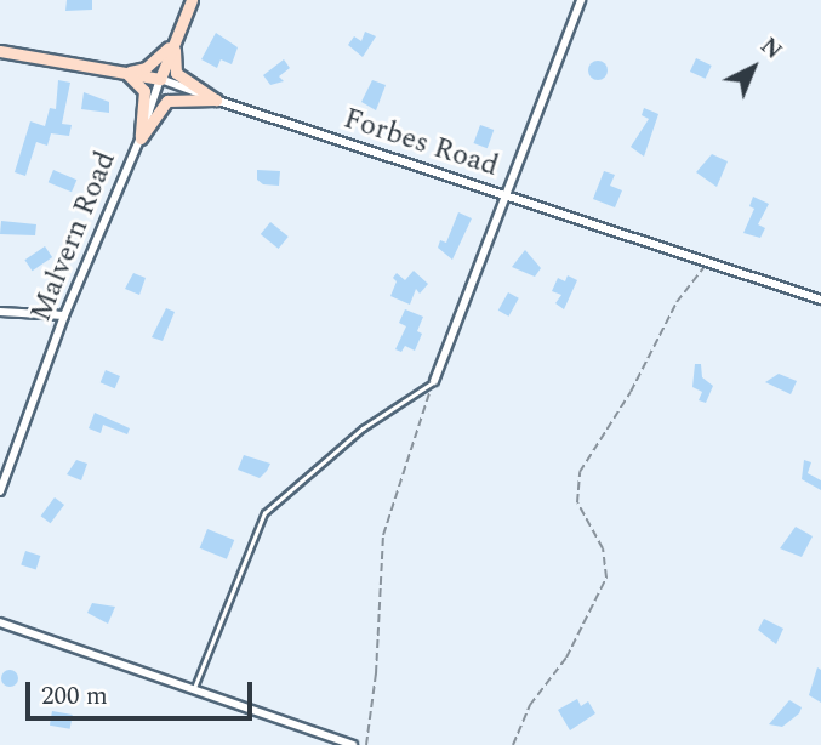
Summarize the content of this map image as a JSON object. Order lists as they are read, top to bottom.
{
  "streets": {
    "main road": ["Forbes Road", "Malvern Road"]
  },
  "crossings": [
    ["Forbes Road", "Malvern Road"]
  ],
  "scale_bar": "200 m",
  "north": "top right"
}
